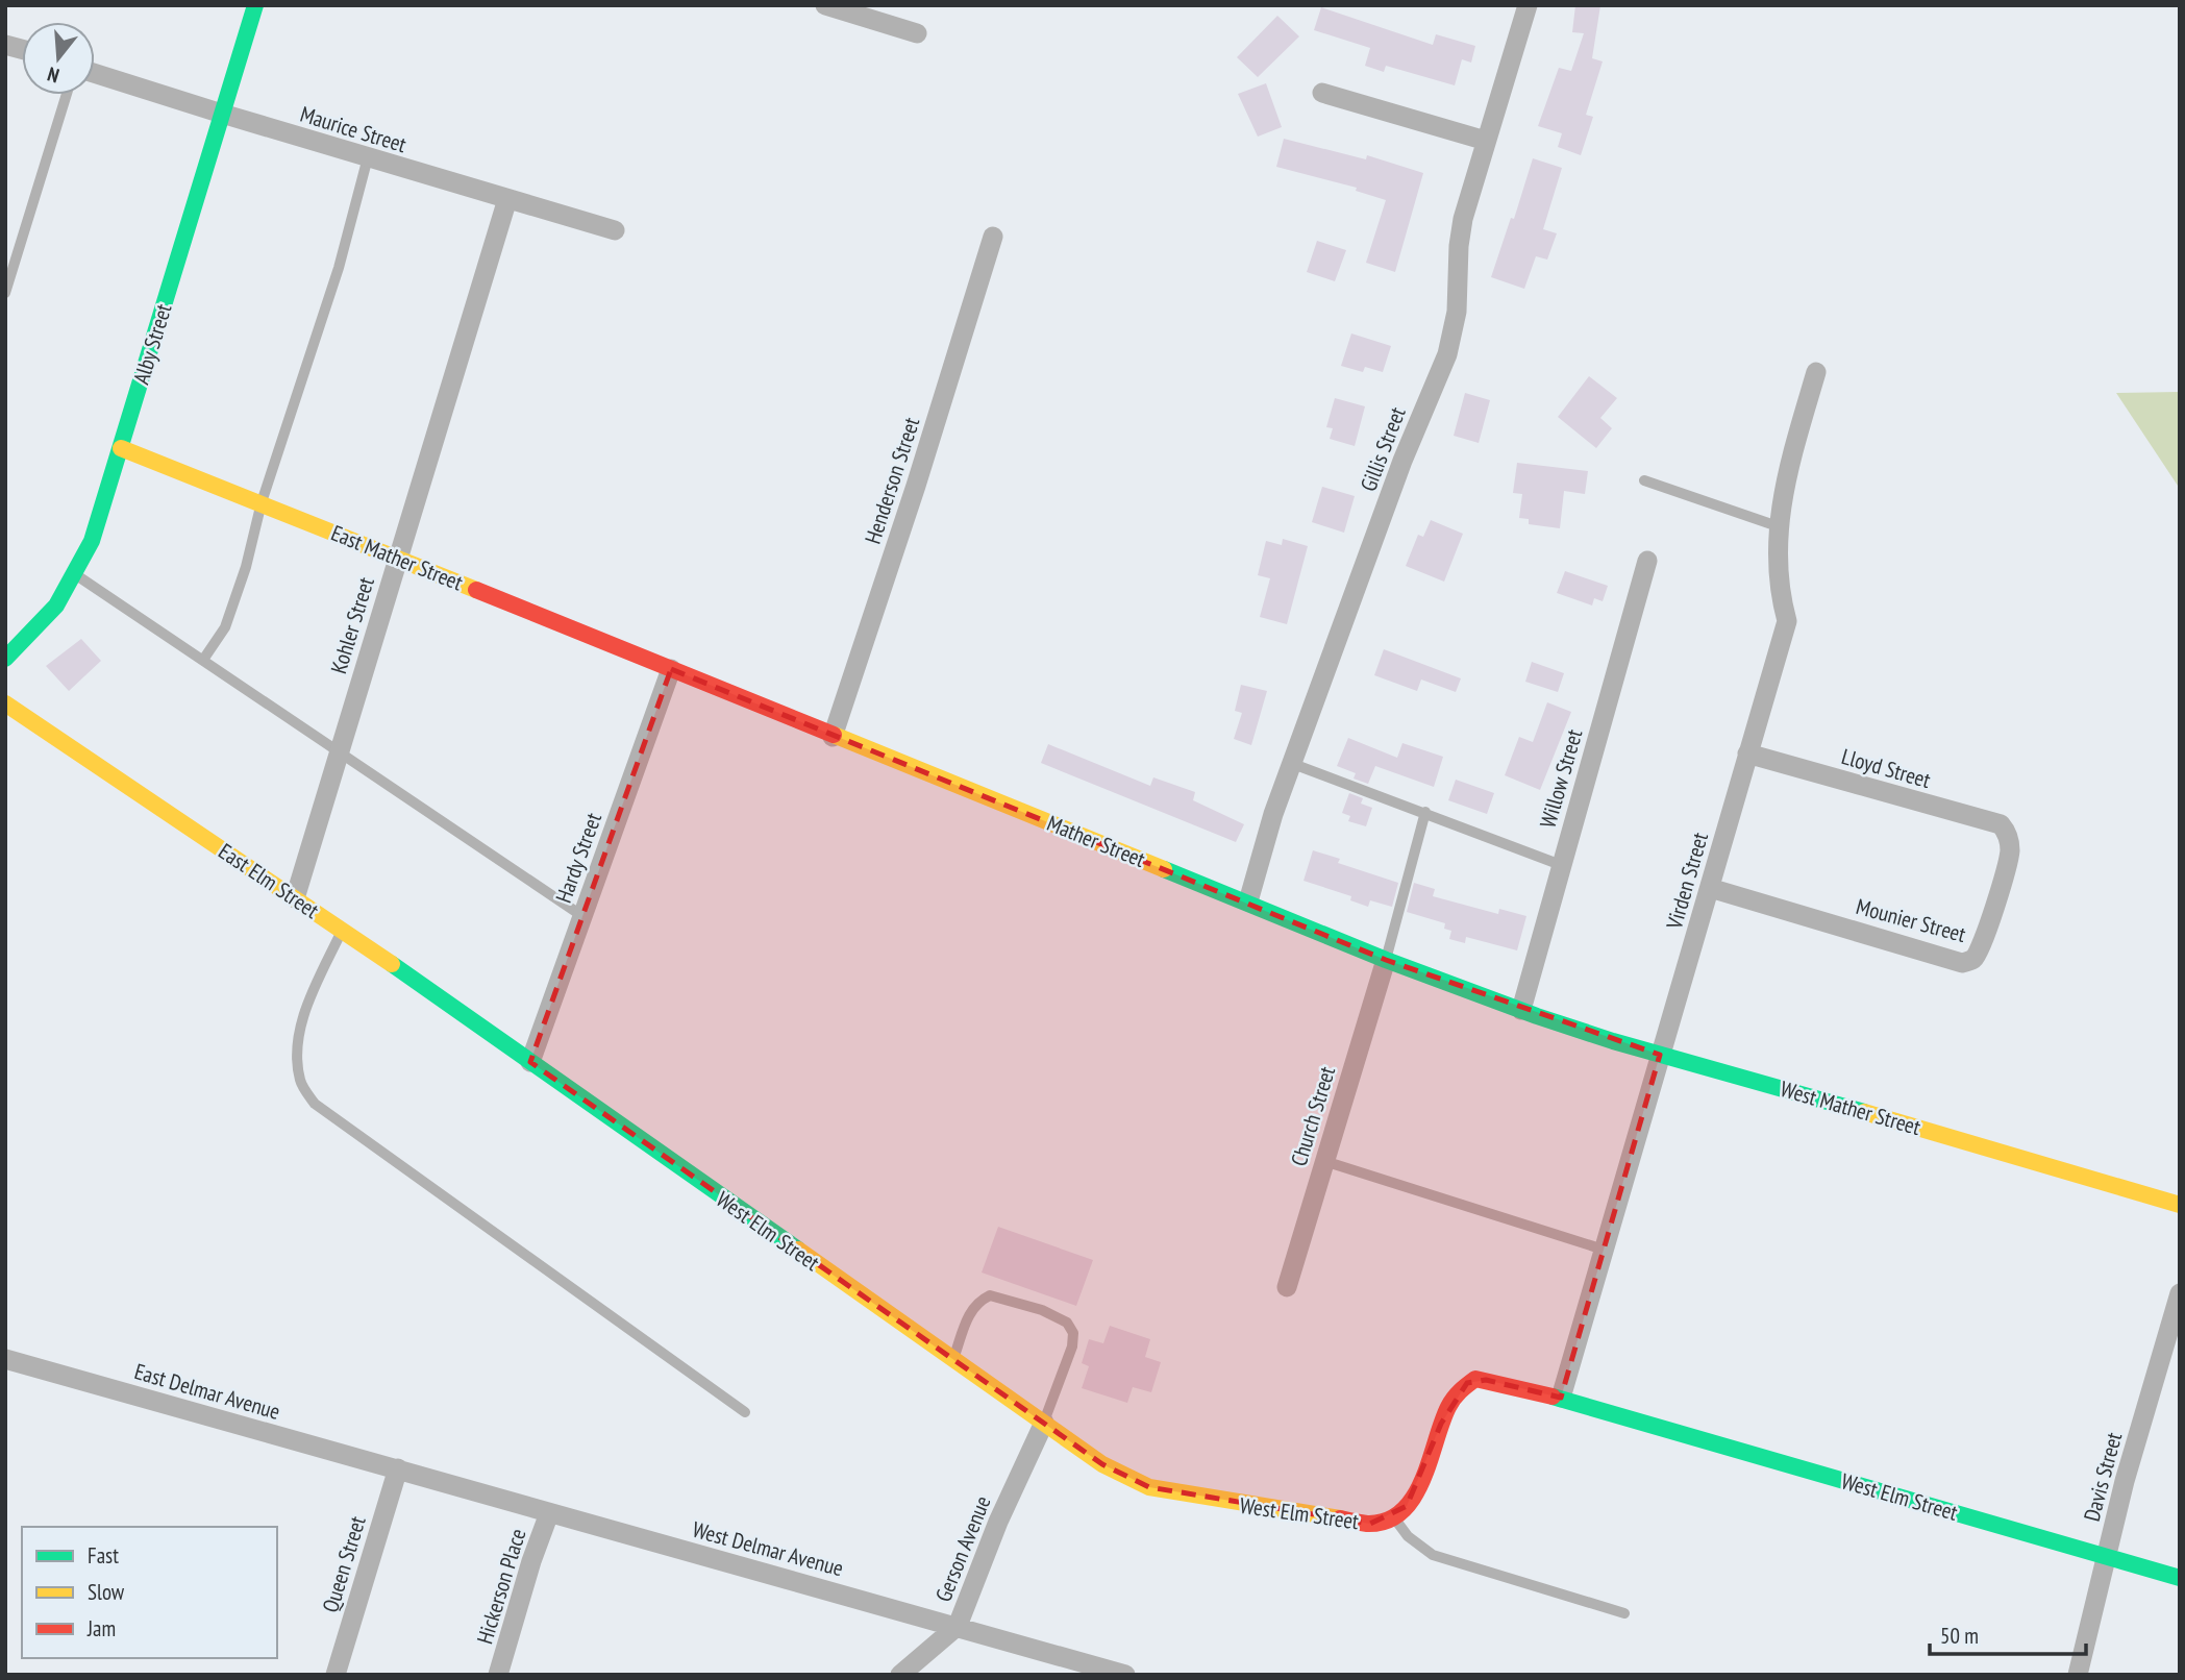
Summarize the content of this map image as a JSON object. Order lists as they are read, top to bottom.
{
  "streets": {
    "street": [
      "Maurice Street",
      "Alby Street",
      "Gillis Street",
      "Henderson Street",
      "East Mather Street",
      "Kohler Street",
      "Lloyd Street",
      "Willow Street",
      "Mather Street",
      "Hardy Street",
      "East Elm Street",
      "Virden Street",
      "Mounier Street",
      "West Mather Street",
      "Church Street",
      "West Elm Street",
      "East Delmar Avenue",
      "Davis Street",
      "West Delmar Avenue",
      "Gerson Avenue",
      "Queen Street",
      "Hickerson Place"
    ]
  },
  "crossings": [
    ["Maurice Street", "Alby Street"],
    ["Maurice Street", "Kohler Street"],
    ["Alby Street", "East Mather Street"],
    ["Gillis Street", "Mather Street"],
    ["Henderson Street", "Mather Street"],
    ["East Mather Street", "Kohler Street"],
    ["East Mather Street", "Mather Street"],
    ["East Mather Street", "Hardy Street"],
    ["Kohler Street", "East Elm Street"],
    ["Lloyd Street", "Virden Street"],
    ["Lloyd Street", "Mounier Street"],
    ["Willow Street", "Mather Street"],
    ["Willow Street", "West Mather Street"],
    ["Mather Street", "Hardy Street"],
    ["Mather Street", "West Mather Street"],
    ["Mather Street", "Church Street"],
    ["Hardy Street", "East Elm Street"],
    ["Hardy Street", "West Elm Street"],
    ["East Elm Street", "West Elm Street"],
    ["Virden Street", "Mounier Street"],
    ["Virden Street", "West Mather Street"],
    ["Virden Street", "West Elm Street"],
    ["West Elm Street", "Davis Street"],
    ["West Elm Street", "Gerson Avenue"],
    ["East Delmar Avenue", "West Delmar Avenue"],
    ["East Delmar Avenue", "Queen Street"],
    ["West Delmar Avenue", "Gerson Avenue"],
    ["West Delmar Avenue", "Queen Street"],
    ["West Delmar Avenue", "Hickerson Place"]
  ],
  "legend": ["Fast", "Slow", "Jam"],
  "scale_bar": "50 m",
  "north": "bottom"
}
